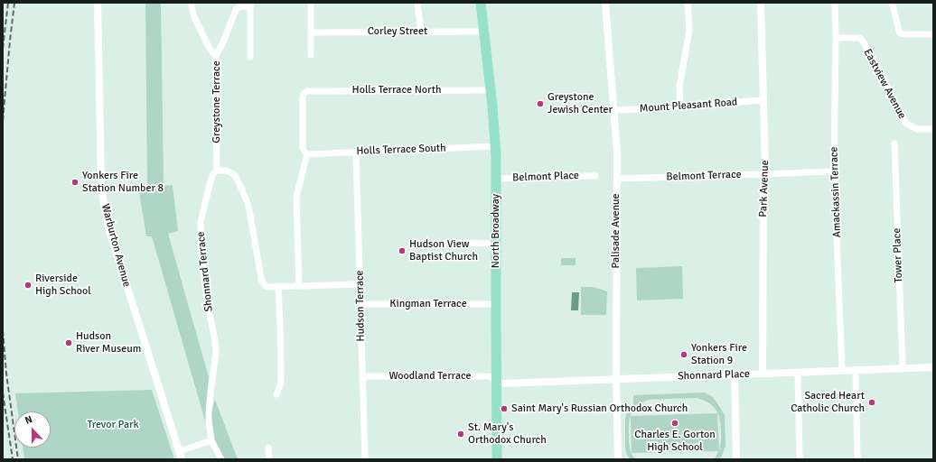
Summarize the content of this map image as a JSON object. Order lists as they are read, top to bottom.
{
  "streets": {
    "main road": ["North Broadway"],
    "street": [
      "Corley Street",
      "Eastview Avenue",
      "Holls Terrace North",
      "Greystone Terrace",
      "Mount Pleasant Road",
      "Holls Terrace South",
      "Belmont Terrace",
      "Belmont Place",
      "Park Avenue",
      "Amackassin Terrace",
      "Palisade Avenue",
      "Warburton Avenue",
      "Tower Place",
      "Shonnard Terrace",
      "Kingman Terrace",
      "Hudson Terrace",
      "Shonnard Place",
      "Woodland Terrace"
    ]
  },
  "crossings": [
    ["Corley Street", "North Broadway"],
    ["Eastview Avenue", "Amackassin Terrace"],
    ["Holls Terrace North", "Holls Terrace South"],
    ["Holls Terrace North", "North Broadway"],
    ["Greystone Terrace", "Shonnard Terrace"],
    ["Mount Pleasant Road", "Park Avenue"],
    ["Mount Pleasant Road", "Palisade Avenue"],
    ["Holls Terrace South", "North Broadway"],
    ["Holls Terrace South", "Hudson Terrace"],
    ["Belmont Terrace", "Park Avenue"],
    ["Belmont Terrace", "Amackassin Terrace"],
    ["Belmont Terrace", "Palisade Avenue"],
    ["Belmont Place", "North Broadway"],
    ["Park Avenue", "Shonnard Place"],
    ["Amackassin Terrace", "Shonnard Place"],
    ["North Broadway", "Kingman Terrace"],
    ["North Broadway", "Shonnard Place"],
    ["North Broadway", "Woodland Terrace"],
    ["Palisade Avenue", "Shonnard Place"],
    ["Tower Place", "Shonnard Place"],
    ["Kingman Terrace", "Hudson Terrace"],
    ["Hudson Terrace", "Woodland Terrace"],
    ["Shonnard Place", "Woodland Terrace"]
  ],
  "parks": ["Trevor Park"],
  "places": [
    "Greystone Jewish Center",
    "Yonkers Fire Station Number 8",
    "Hudson View Baptist Church",
    "Riverside High School",
    "Hudson River Museum",
    "Yonkers Fire Station 9",
    "Sacred Heart Catholic Church",
    "Saint Mary's Russian Orthodox Church",
    "Charles E. Gorton High School",
    "St. Mary's Orthodox Church"
  ],
  "north": "top"
}
